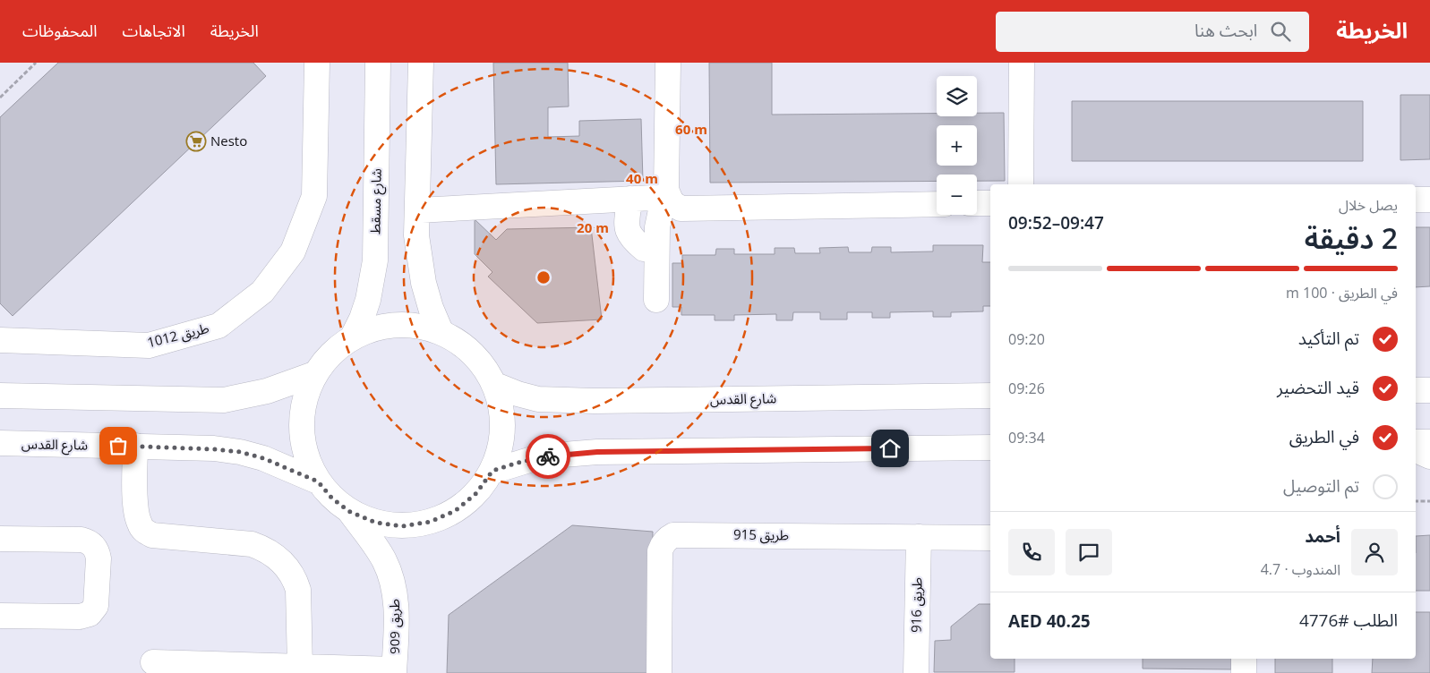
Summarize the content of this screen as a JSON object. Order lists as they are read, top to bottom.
{
  "streets": {
    "street": [
      "شارع مسقط",
      "طريق 1012",
      "شارع القدس",
      "طريق 915",
      "طريق 916",
      "طريق 909"
    ]
  },
  "crossings": [
    ["طريق 915", "طريق 916"]
  ],
  "places": {
    "supermarket": ["Nesto"]
  },
  "page": {
    "header": "الخريطة",
    "search": "ابحث هنا",
    "nav": ["الخريطة", "الاتجاهات", "المحفوظات"],
    "map_buttons": ["+", "−"],
    "heading": ["2 دقيقة", "يصل خلال", "09:47–09:52"],
    "panel": [
      "أحمد",
      "المندوب · 4.7",
      "الطلب #4776",
      "AED 40.25"
    ],
    "bar": "في الطريق · 100 m",
    "list": [
      ["تم التأكيد", "09:20"],
      ["قيد التحضير", "09:26"],
      ["في الطريق", "09:34"],
      "تم التوصيل"
    ]
  },
  "rings": ["60 m", "40 m", "20 m"]
}
